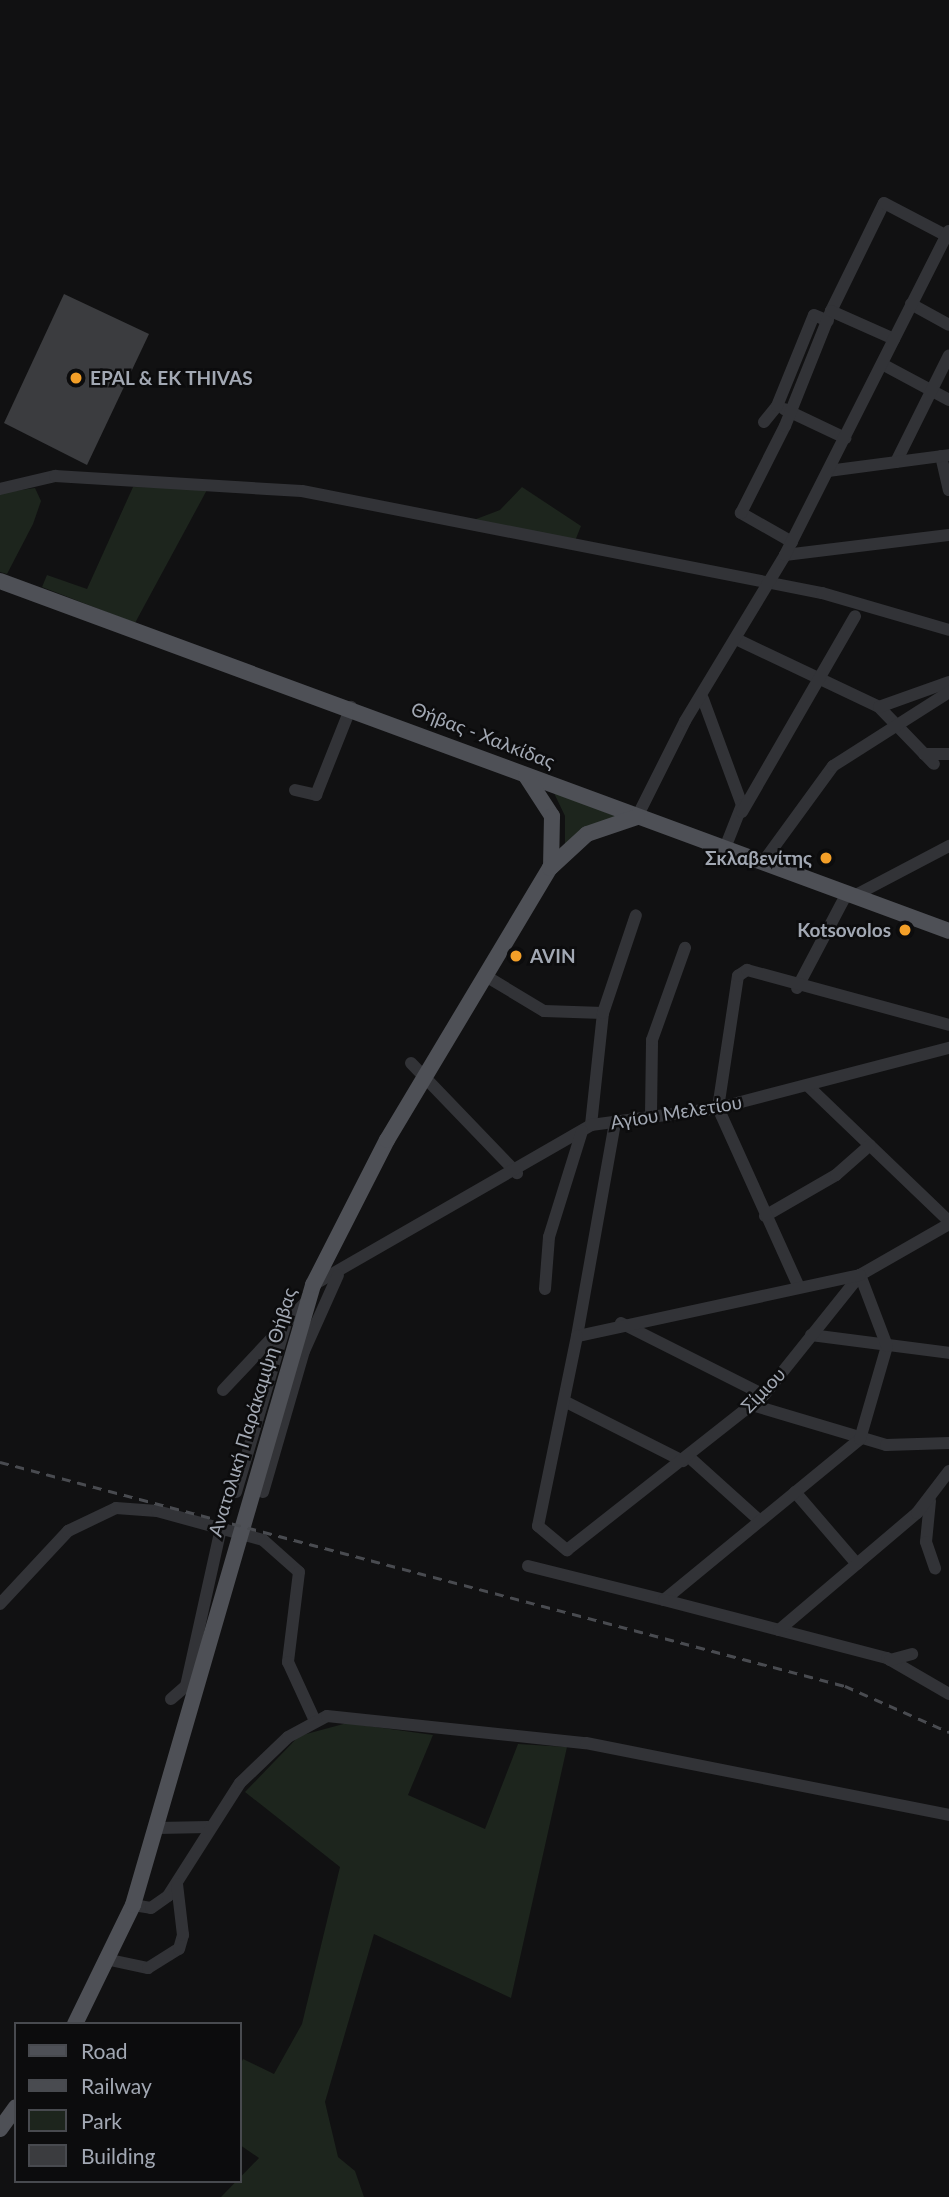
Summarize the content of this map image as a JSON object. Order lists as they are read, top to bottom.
{
  "streets": {
    "main road": ["Θήβας - Χαλκίδας", "Ανατολική Παράκαμψη Θήβας"],
    "street": ["Αγίου Μελετίου", "Σίμιου"]
  },
  "crossings": [
    ["Θήβας - Χαλκίδας", "Ανατολική Παράκαμψη Θήβας"],
    ["Αγίου Μελετίου", "Ανατολική Παράκαμψη Θήβας"]
  ],
  "places": [
    "EPAL & EK THIVAS",
    "Σκλαβενίτης",
    "Kotsovolos",
    "AVIN"
  ],
  "legend": [
    "Road",
    "Railway",
    "Park",
    "Building"
  ]
}
